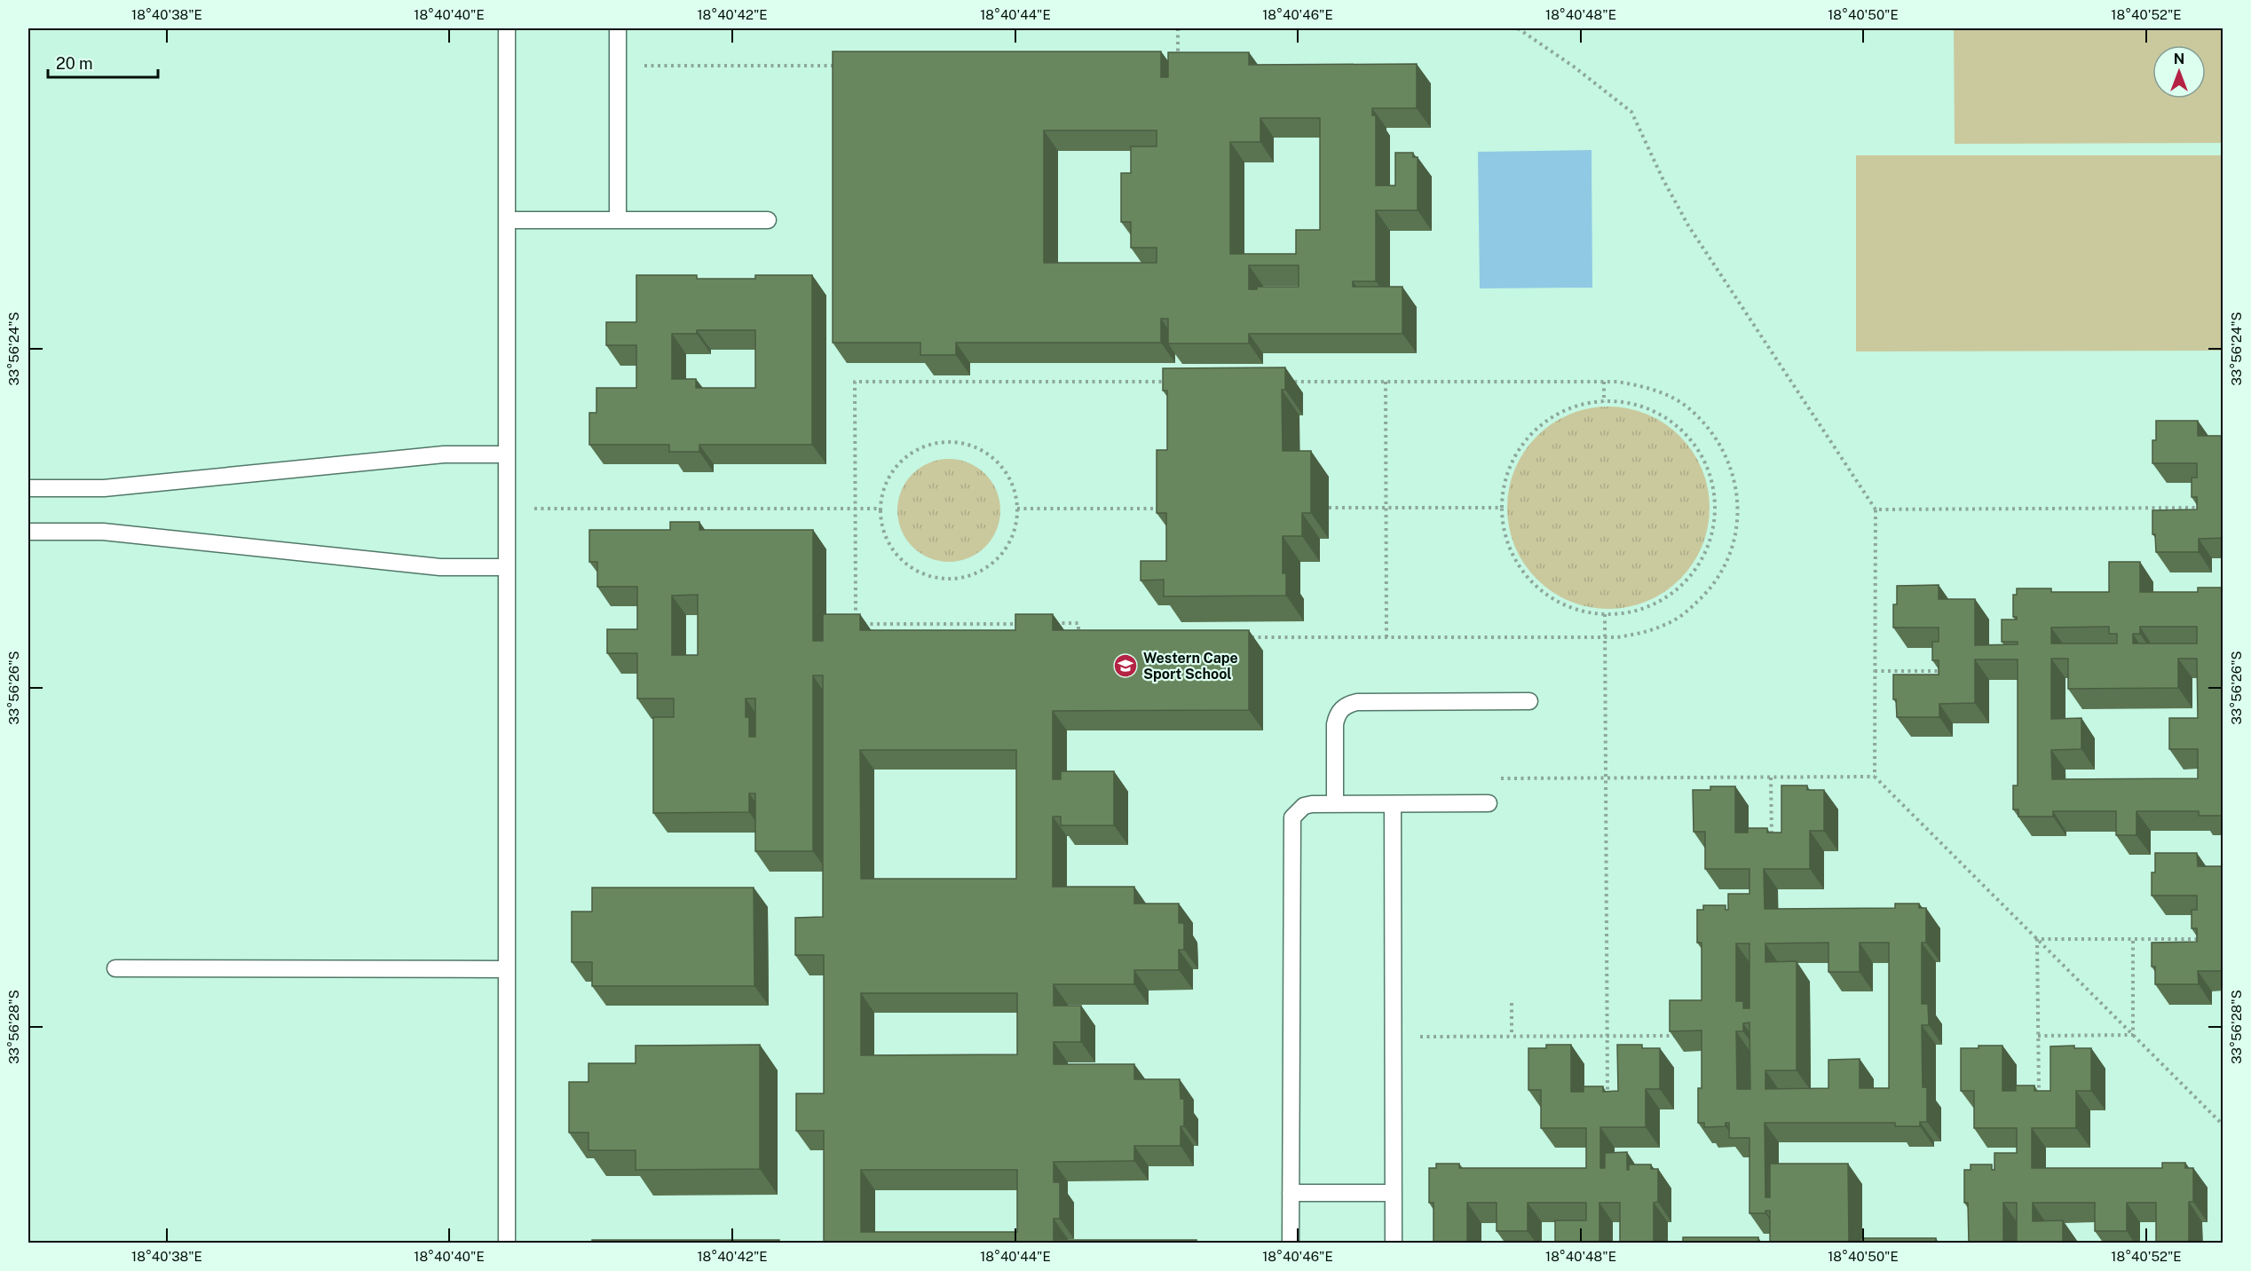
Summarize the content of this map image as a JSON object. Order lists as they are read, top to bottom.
{
  "places": {
    "school or university": ["Western Cape Sport School"]
  },
  "scale_bar": "20 m",
  "north": "top",
  "coordinates": [
    "18°40'38\"E",
    "18°40'40\"E",
    "18°40'42\"E",
    "18°40'44\"E",
    "18°40'46\"E",
    "18°40'48\"E",
    "18°40'50\"E",
    "18°40'52\"E",
    "33°56'24\"S",
    "33°56'26\"S",
    "33°56'28\"S"
  ]
}
